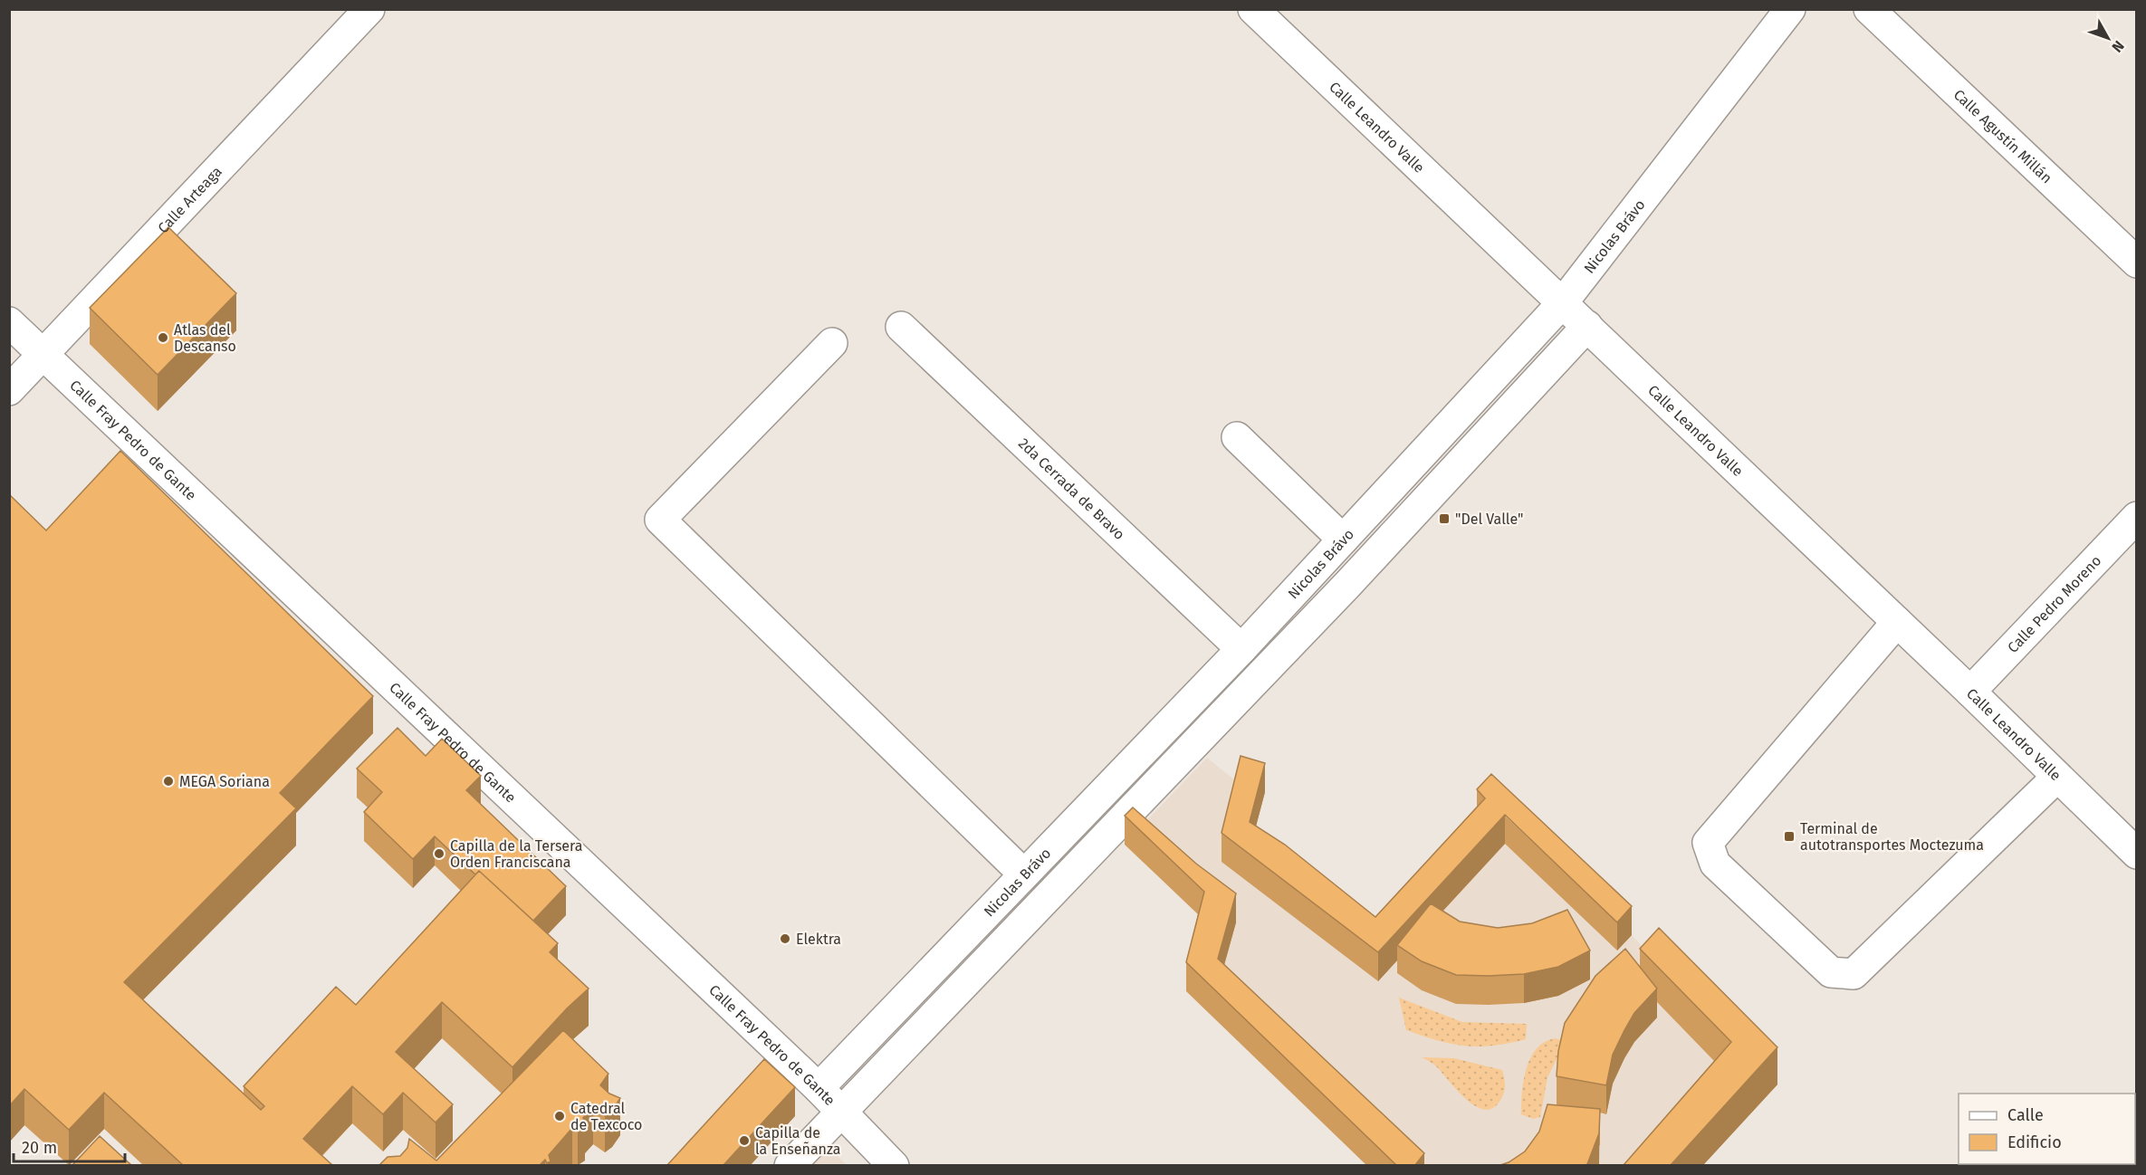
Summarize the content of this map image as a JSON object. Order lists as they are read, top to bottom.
{
  "streets": {
    "street": [
      "Calle Leandro Valle",
      "Calle Agustín Millán",
      "Calle Arteaga",
      "Nicolas Brávo",
      "Calle Fray Pedro de Gante",
      "2da Cerrada de Bravo",
      "Calle Pedro Moreno"
    ]
  },
  "crossings": [
    ["Calle Leandro Valle", "Nicolas Brávo"],
    ["Calle Leandro Valle", "Calle Pedro Moreno"],
    ["Calle Arteaga", "Calle Fray Pedro de Gante"],
    ["Nicolas Brávo", "Calle Fray Pedro de Gante"],
    ["Nicolas Brávo", "2da Cerrada de Bravo"]
  ],
  "places": {
    "other": [
      "Atlas del Descanso",
      "MEGA Soriana",
      "Capilla de la Tersera Orden Franciscana",
      "Elektra",
      "Catedral de Texcoco",
      "Capilla de la Enseñanza"
    ],
    "transit": ["\"Del Valle\"", "Terminal de autotransportes Moctezuma"]
  },
  "legend": ["Calle", "Edificio"],
  "scale_bar": "20 m",
  "north": "bottom right"
}
